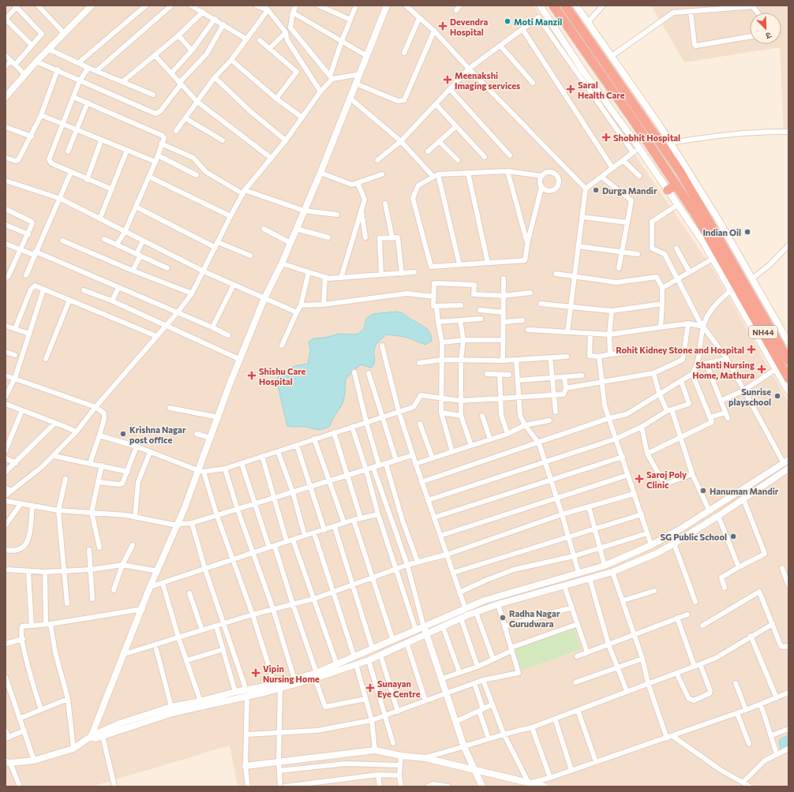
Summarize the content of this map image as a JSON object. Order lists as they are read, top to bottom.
{
  "streets": {
    "highway": ["NH44"]
  },
  "places": {
    "other": [
      "Moti Manzil",
      "Durga Mandir",
      "Indian Oil",
      "Sunrise playschool",
      "Krishna Nagar post office",
      "Hanuman Mandir",
      "SG Public School",
      "Radha Nagar Gurudwara"
    ],
    "health": [
      "Devendra Hospital",
      "Meenakshi Imaging services",
      "Saral Health Care",
      "Shobhit Hospital",
      "Rohit Kidney Stone and Hospital",
      "Shanti Nursing Home, Mathura",
      "Shishu Care Hospital",
      "Saroj Poly Clinic",
      "Vipin Nursing Home",
      "Sunayan Eye Centre"
    ]
  },
  "north": "bottom right"
}
